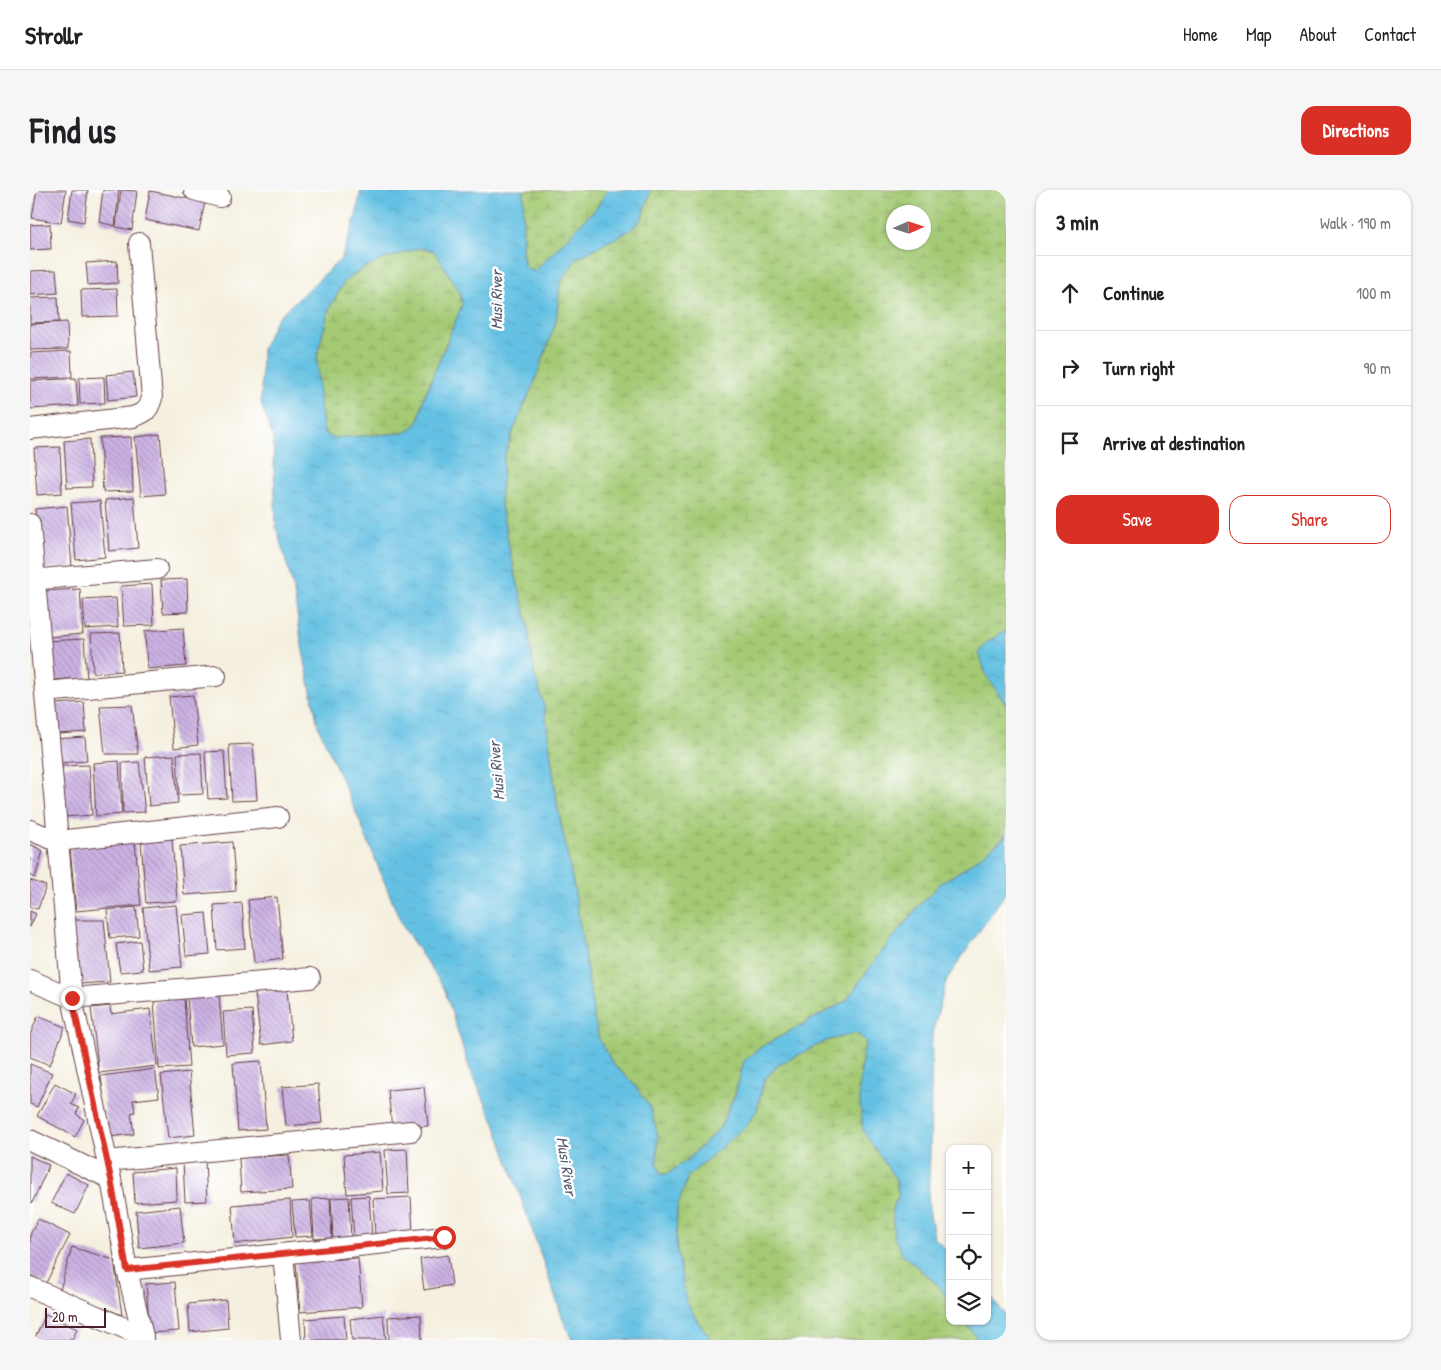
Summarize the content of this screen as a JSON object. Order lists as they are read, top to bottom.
{
  "water": ["Musi River"],
  "scale_bar": "20 m",
  "north": "right",
  "page": {
    "header": "Strollr",
    "nav": [
      "Home",
      "Map",
      "About",
      "Contact"
    ],
    "buttons": [
      "Directions",
      ["Save", "Share"]
    ],
    "title": "Find us",
    "heading": ["3 min", "Walk · 190 m"],
    "list": [
      ["Continue", "100 m"],
      ["Turn right", "90 m"],
      "Arrive at destination"
    ],
    "map_buttons": ["+", "−"],
    "scale": "20 m"
  }
}
